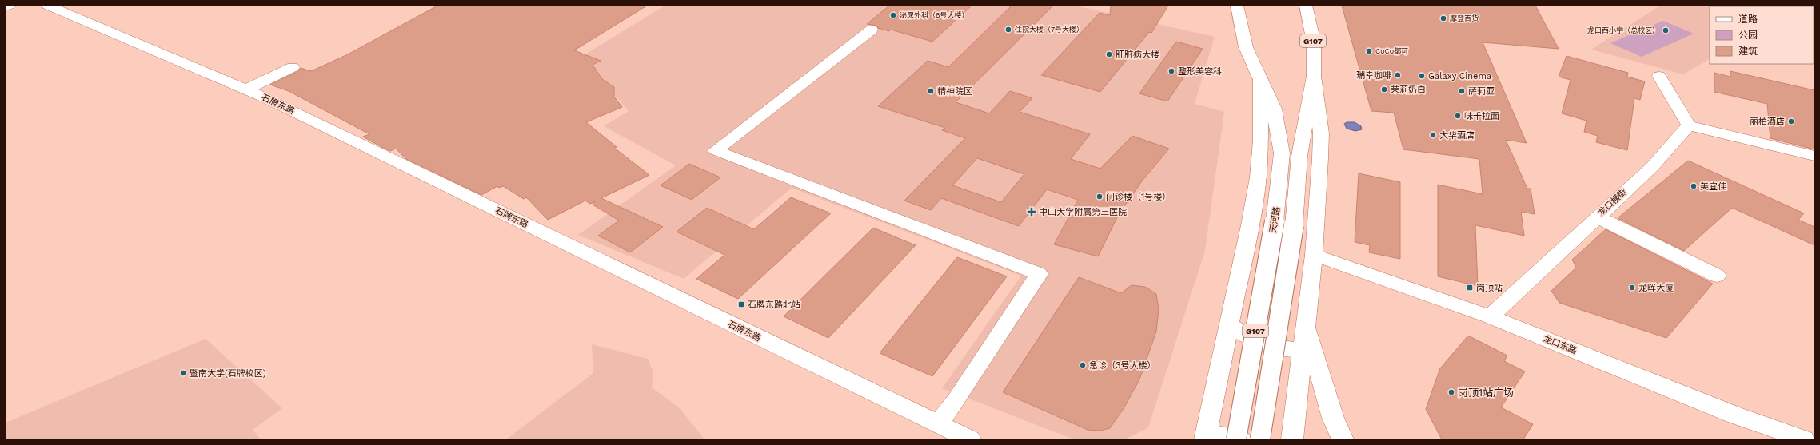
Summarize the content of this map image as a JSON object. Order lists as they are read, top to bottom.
{
  "streets": {
    "main road": [
      "G107",
      "石牌东路",
      "龙口横街",
      "天河路",
      "龙口东路"
    ]
  },
  "crossings": [
    ["龙口横街", "龙口东路"]
  ],
  "places": {
    "other": [
      "泌尿外科（8号大楼）",
      "摩登百货",
      "住院大楼（7号大楼）",
      "龙口西小学（总校区）",
      "CoCo都可",
      "肝脏病大楼",
      "整形美容科",
      "瑞幸咖啡",
      "Galaxy Cinema",
      "茉莉奶白",
      "精神院区",
      "萨莉亚",
      "味千拉面",
      "丽柏酒店",
      "大华酒店",
      "美宜佳",
      "门诊楼（1号楼）",
      "龙晖大厦",
      "急诊（3号大楼）",
      "暨南大学(石牌校区)",
      "岗顶1站广场"
    ],
    "health": ["中山大学附属第三医院"],
    "transit": ["岗顶站", "石牌东路北站"]
  },
  "legend": ["道路", "公园", "建筑"]
}
